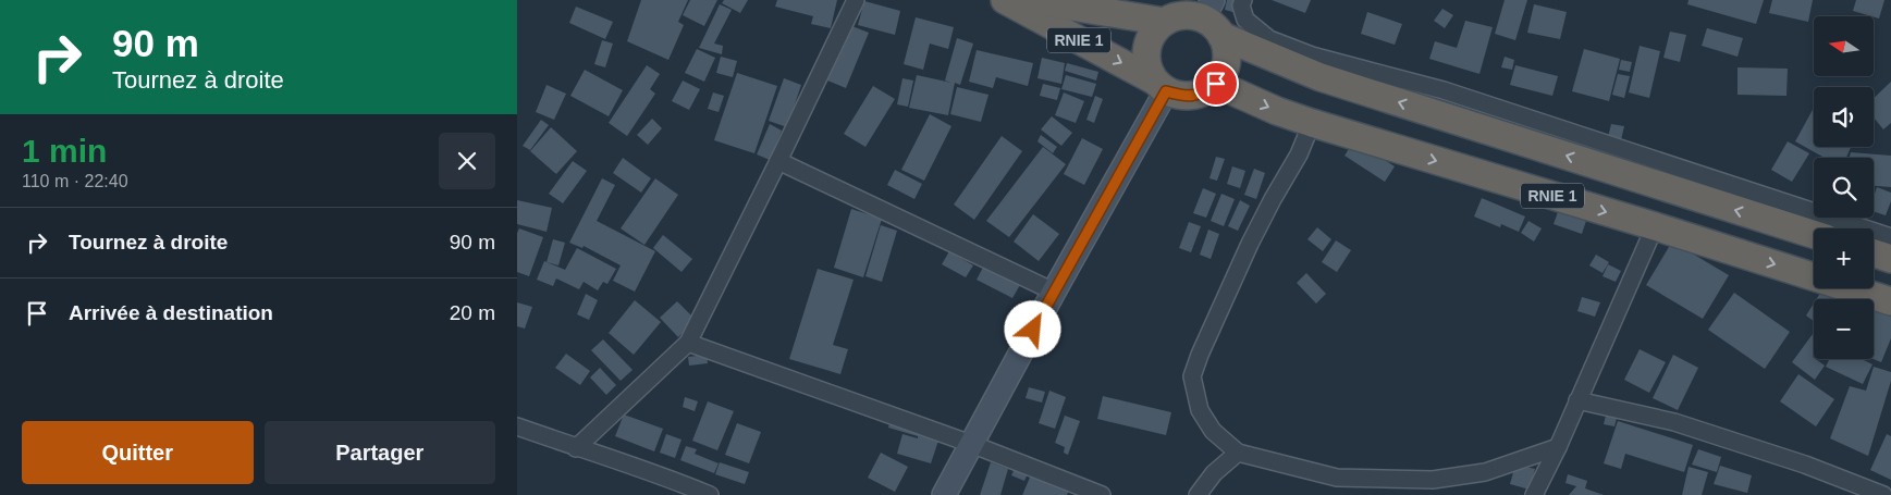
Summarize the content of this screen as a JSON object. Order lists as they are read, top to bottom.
{
  "streets": {
    "highway": ["RNIE 1"]
  },
  "north": "left",
  "page": {
    "turn": ["90 m", "Tournez à droite"],
    "map_buttons": ["+", "−"],
    "heading": ["1 min", "110 m · 22:40"],
    "list": [
      {
        "name": "Tournez à droite",
        "value": "90 m"
      },
      {
        "name": "Arrivée à destination",
        "value": "20 m"
      }
    ],
    "buttons": ["Quitter", "Partager"]
  }
}
